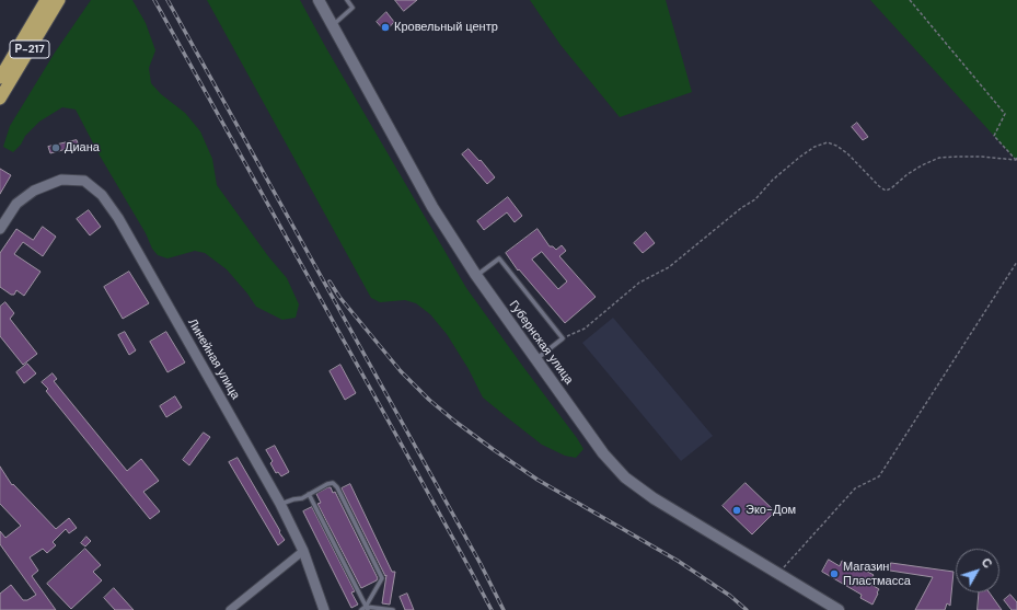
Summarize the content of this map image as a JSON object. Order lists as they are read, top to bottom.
{
  "streets": {
    "highway": ["Р-217"],
    "main road": ["Губернская улица"],
    "street": ["Линейная улица"]
  },
  "places": [
    "Кровельный центр",
    "Диана",
    "Эко-Дом",
    "Магазин Пластмасса"
  ],
  "north": "top right"
}
